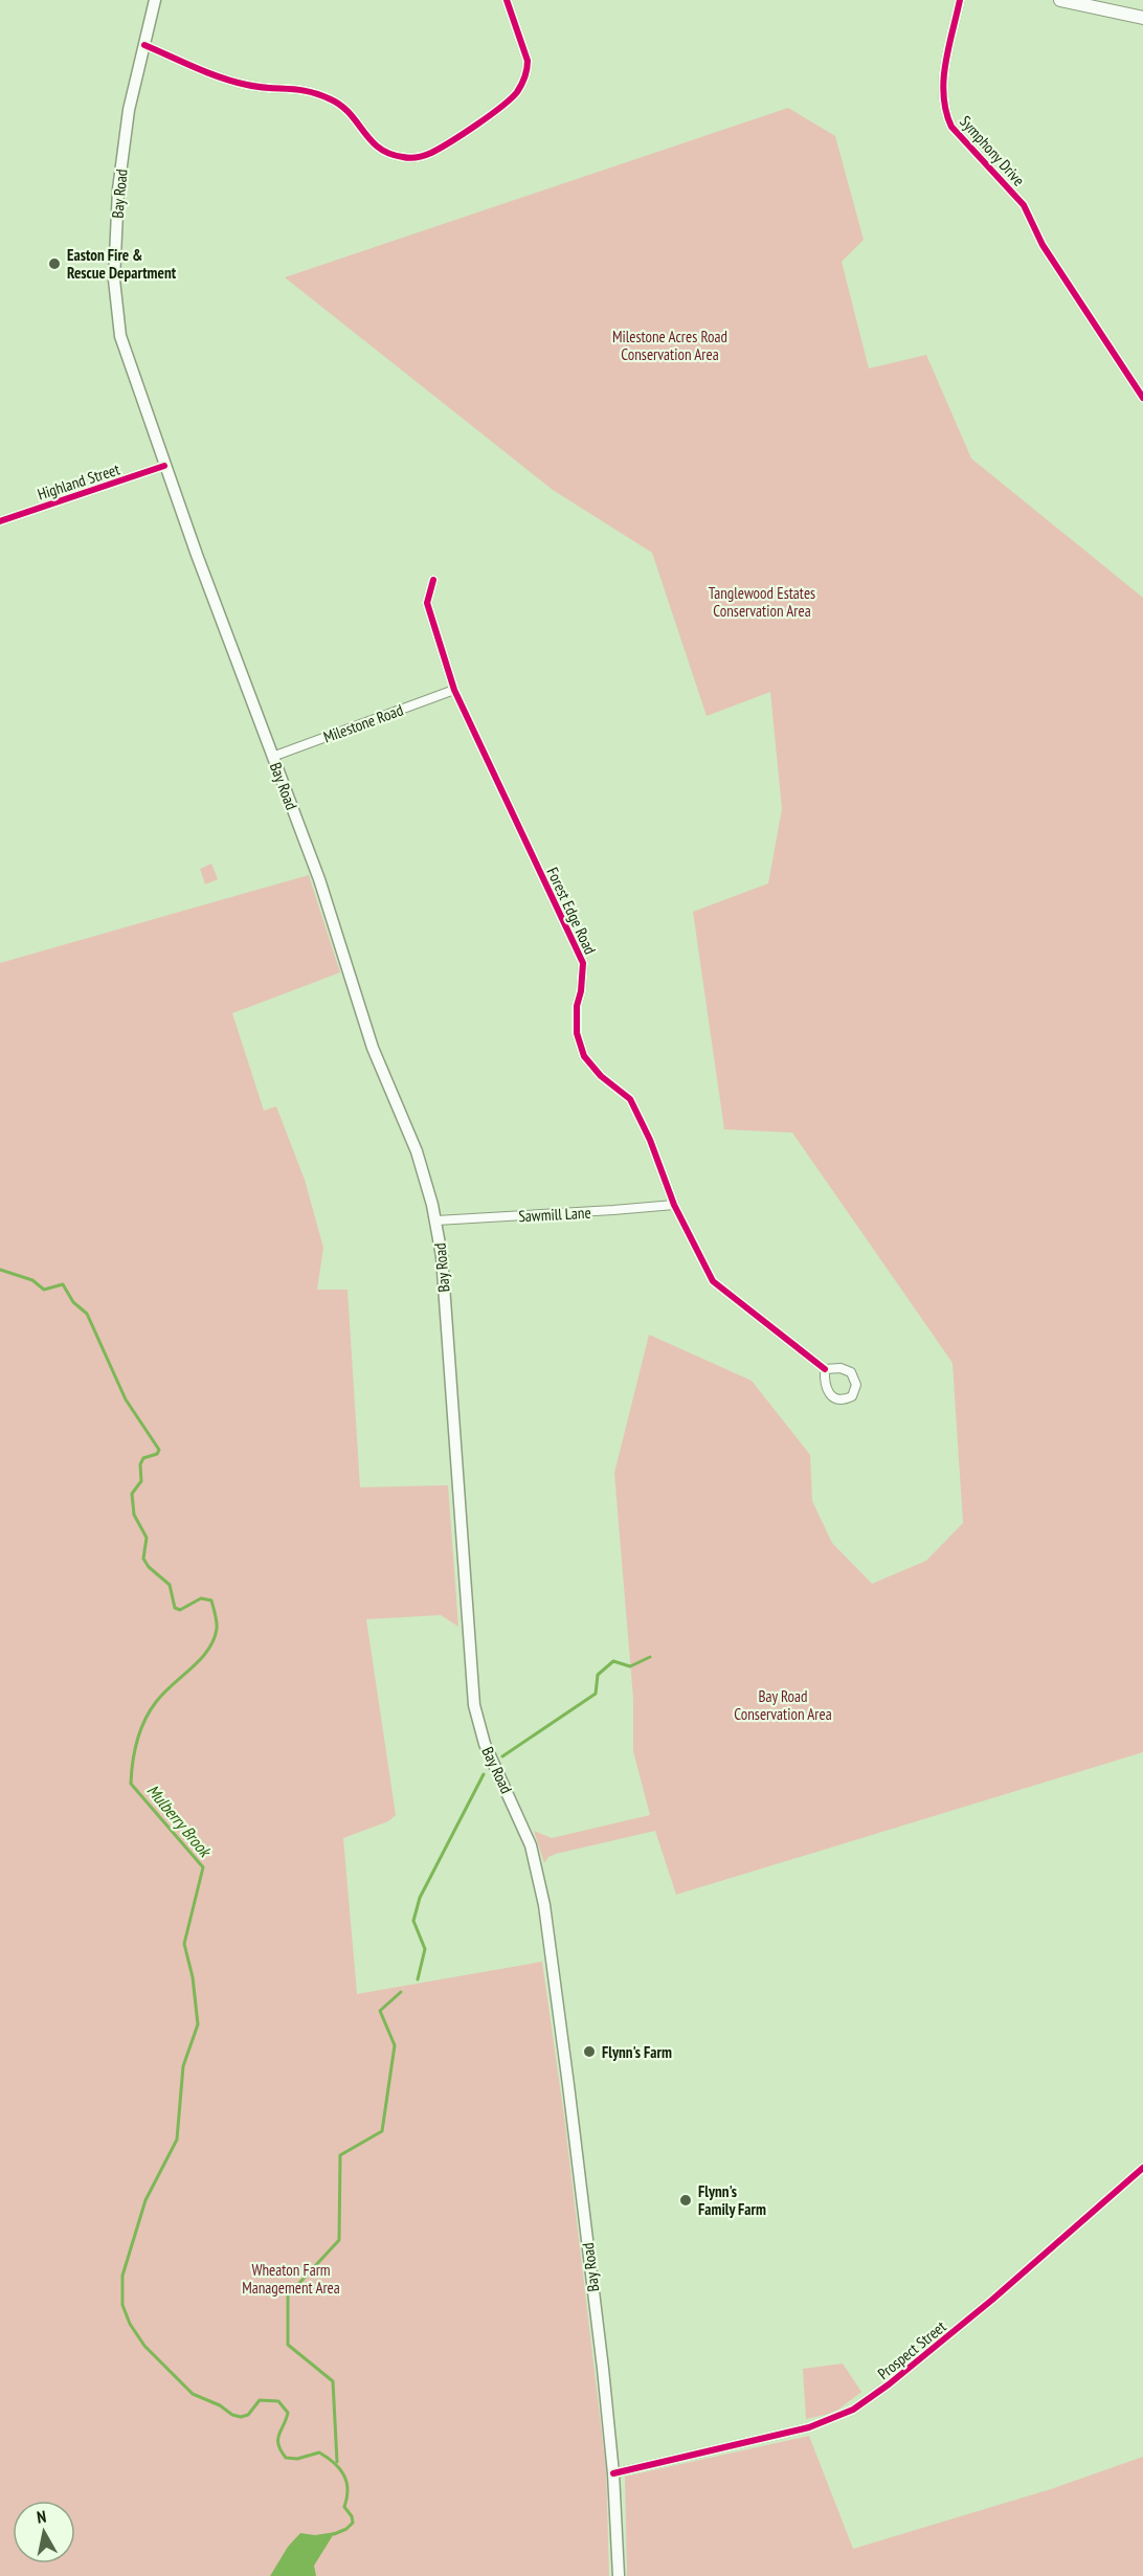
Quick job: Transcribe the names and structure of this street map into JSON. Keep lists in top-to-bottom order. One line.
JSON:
{"streets":{"main road":["Bay Road"],"street":["Symphony Drive","Highland Street","Milestone Road","Forest Edge Road","Sawmill Lane","Prospect Street"]},"crossings":[["Bay Road","Highland Street"],["Bay Road","Milestone Road"],["Bay Road","Sawmill Lane"],["Bay Road","Prospect Street"],["Milestone Road","Forest Edge Road"],["Forest Edge Road","Sawmill Lane"]],"water":["Mulberry Brook"],"parks":["Milestone Acres Road Conservation Area","Tanglewood Estates Conservation Area","Bay Road Conservation Area","Wheaton Farm Management Area"],"places":["Easton Fire & Rescue Department","Flynn's Farm","Flynn's Family Farm"],"north":"top"}
